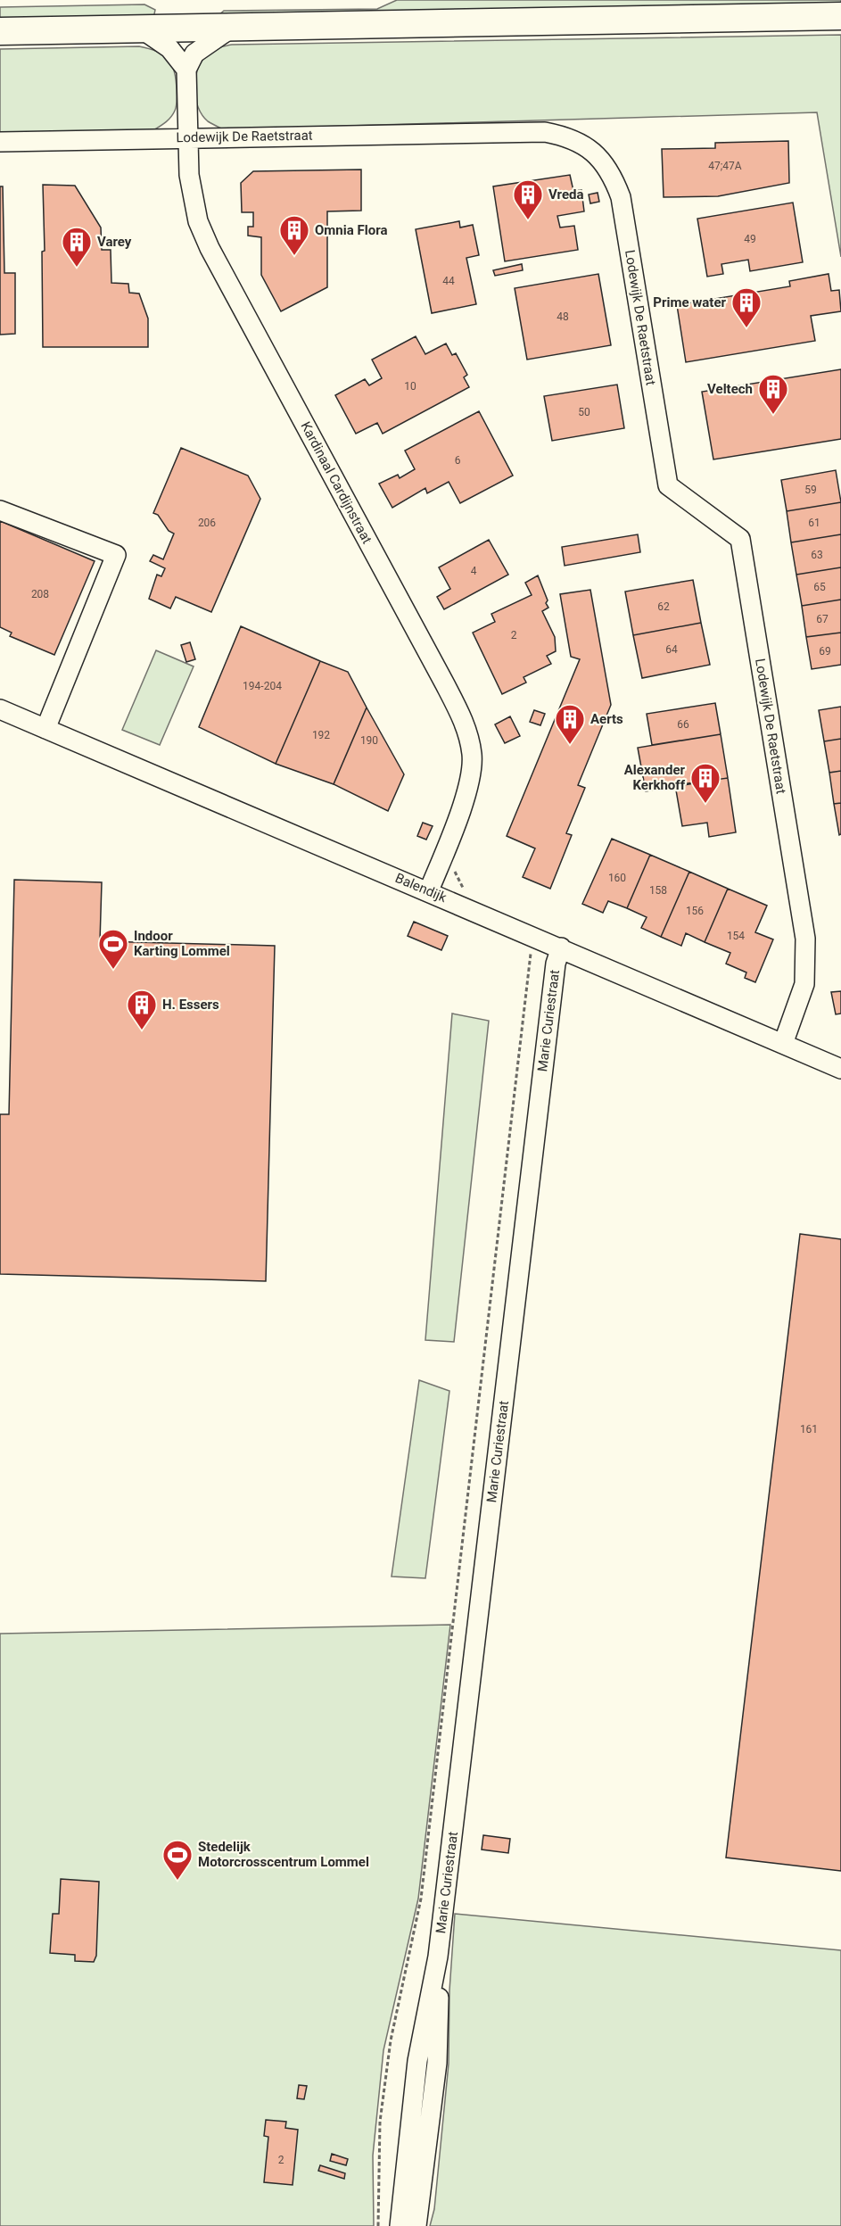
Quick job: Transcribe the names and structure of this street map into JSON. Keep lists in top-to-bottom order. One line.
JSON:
{"streets":{"street":["Lodewijk De Raetstraat","Kardinaal Cardijnstraat","Balendijk","Marie Curiestraat"]},"crossings":[["Lodewijk De Raetstraat","Kardinaal Cardijnstraat"],["Lodewijk De Raetstraat","Balendijk"],["Kardinaal Cardijnstraat","Balendijk"],["Balendijk","Marie Curiestraat"]],"places":{"building":["Vreda","Omnia Flora","Varey","Prime water","Veltech","Aerts","Alexander Kerkhoff","H. Essers"],"sports":["Indoor Karting Lommel","Stedelijk Motorcrosscentrum Lommel"]},"house_numbers":["47;47A","49","44","48","10","50","6","59","206","61","63","4","65","208","62","67","2","64","69","194-204","66","192","190","160","158","156","154","161","2"]}
